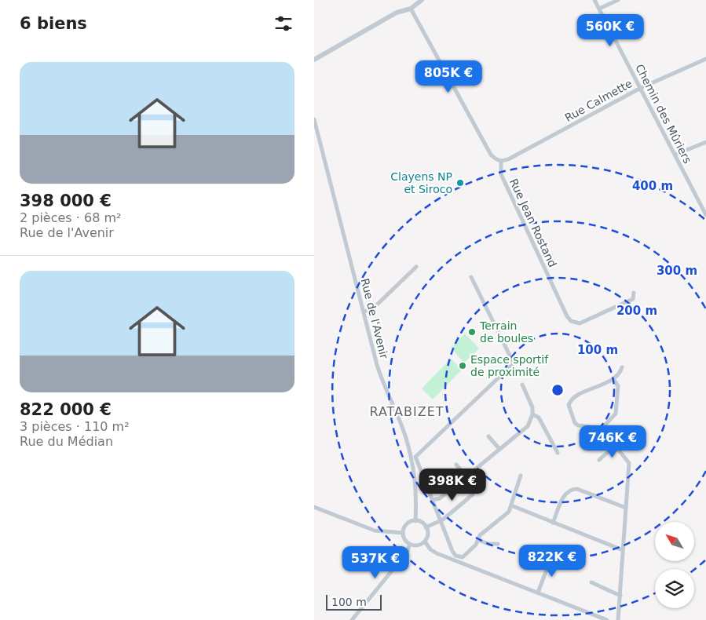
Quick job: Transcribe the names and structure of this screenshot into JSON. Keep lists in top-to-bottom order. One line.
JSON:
{"streets":{"street":["Rue Calmette","Chemin des Mûriers","Rue Jean Rostand","Rue de l'Avenir"]},"crossings":[["Rue Calmette","Chemin des Mûriers"],["Rue Calmette","Rue Jean Rostand"]],"districts":["RATABIZET"],"places":["Clayens NP et Siroco","Terrain de boules","Espace sportif de proximité"],"scale_bar":"100 m","north":"top left","page":{"heading":"6 biens","price":["560K €","805K €","746K €","398K €","822K €","537K €"],"list":[{"name":"398 000 €","note":"2 pièces · 68 m² · Rue de l'Avenir"},{"name":"822 000 €","note":"3 pièces · 110 m² · Rue du Médian"}],"scale":"100 m"},"rings":["400 m","300 m","200 m","100 m"]}
